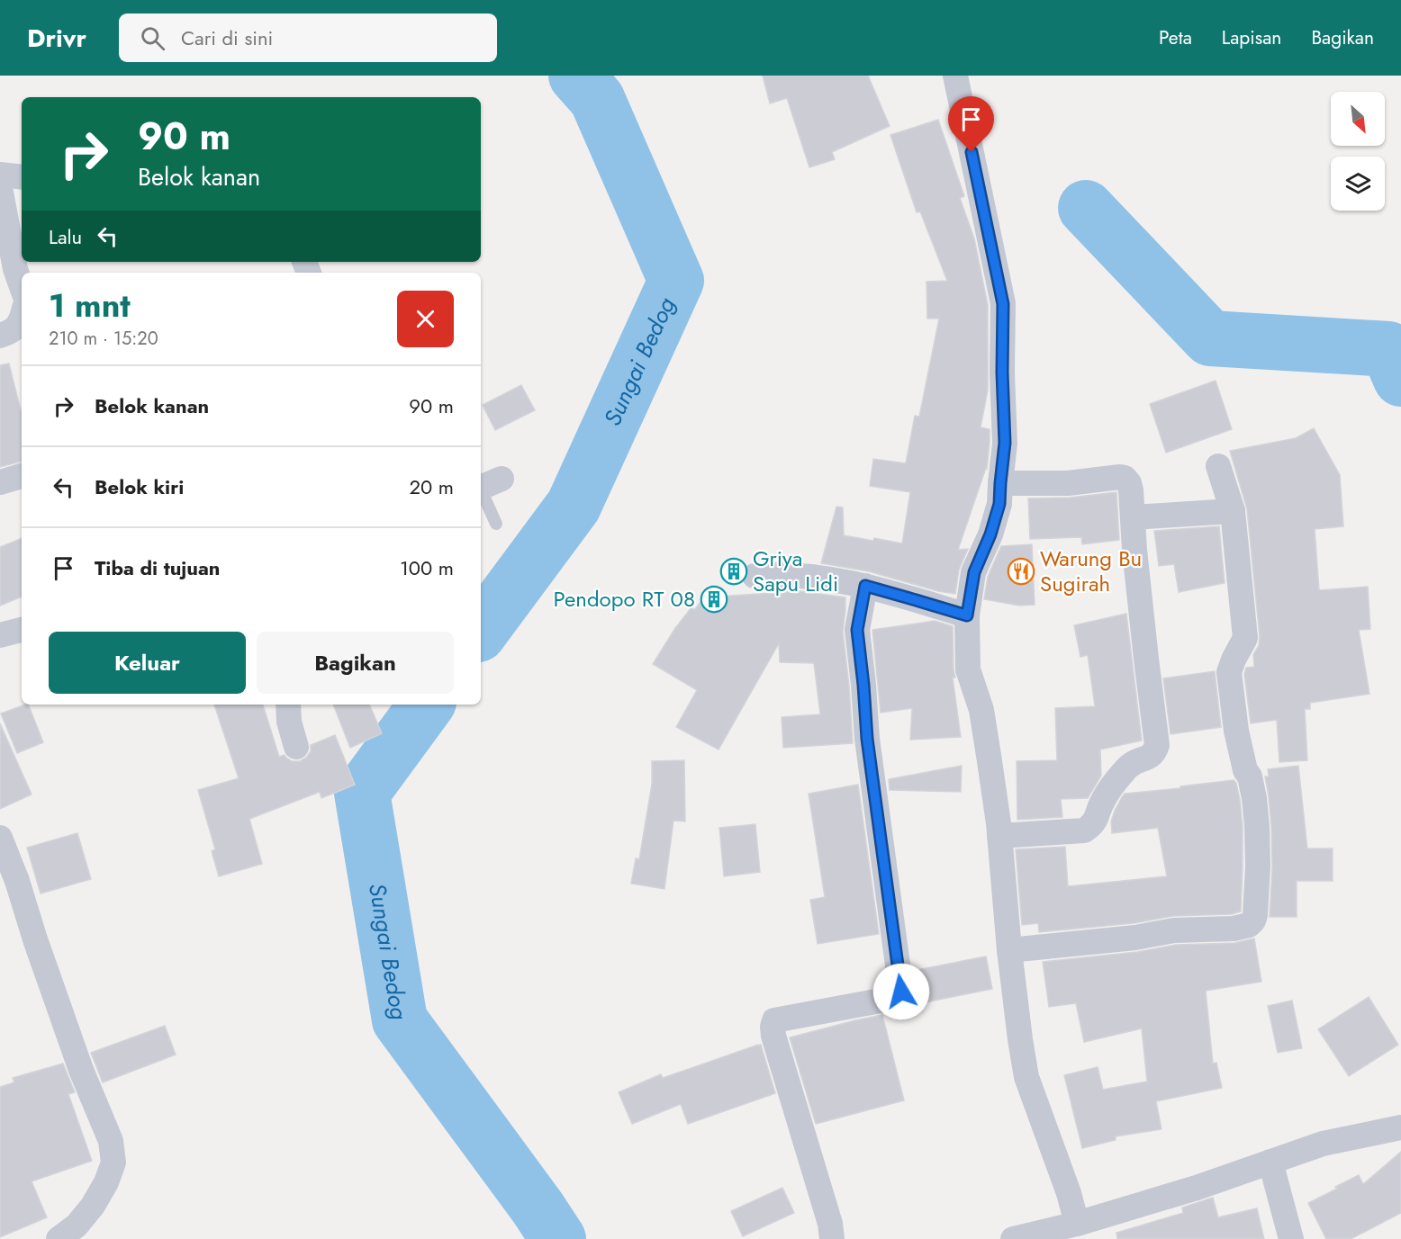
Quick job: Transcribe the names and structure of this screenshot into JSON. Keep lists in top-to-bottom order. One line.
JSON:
{"water":["Sungai Bedog"],"places":{"building":["Griya Sapu Lidi","Pendopo RT 08"],"restaurant":["Warung Bu Sugirah"]},"north":"bottom right","page":{"header":"Drivr","search":"Cari di sini","nav":["Peta","Lapisan","Bagikan"],"turn":["90 m","Belok kanan"],"then":"Lalu","heading":["1 mnt","210 m · 15:20"],"list":[{"name":"Belok kanan","value":"90 m"},{"name":"Belok kiri","value":"20 m"},{"name":"Tiba di tujuan","value":"100 m"}],"buttons":["Keluar","Bagikan"]}}
